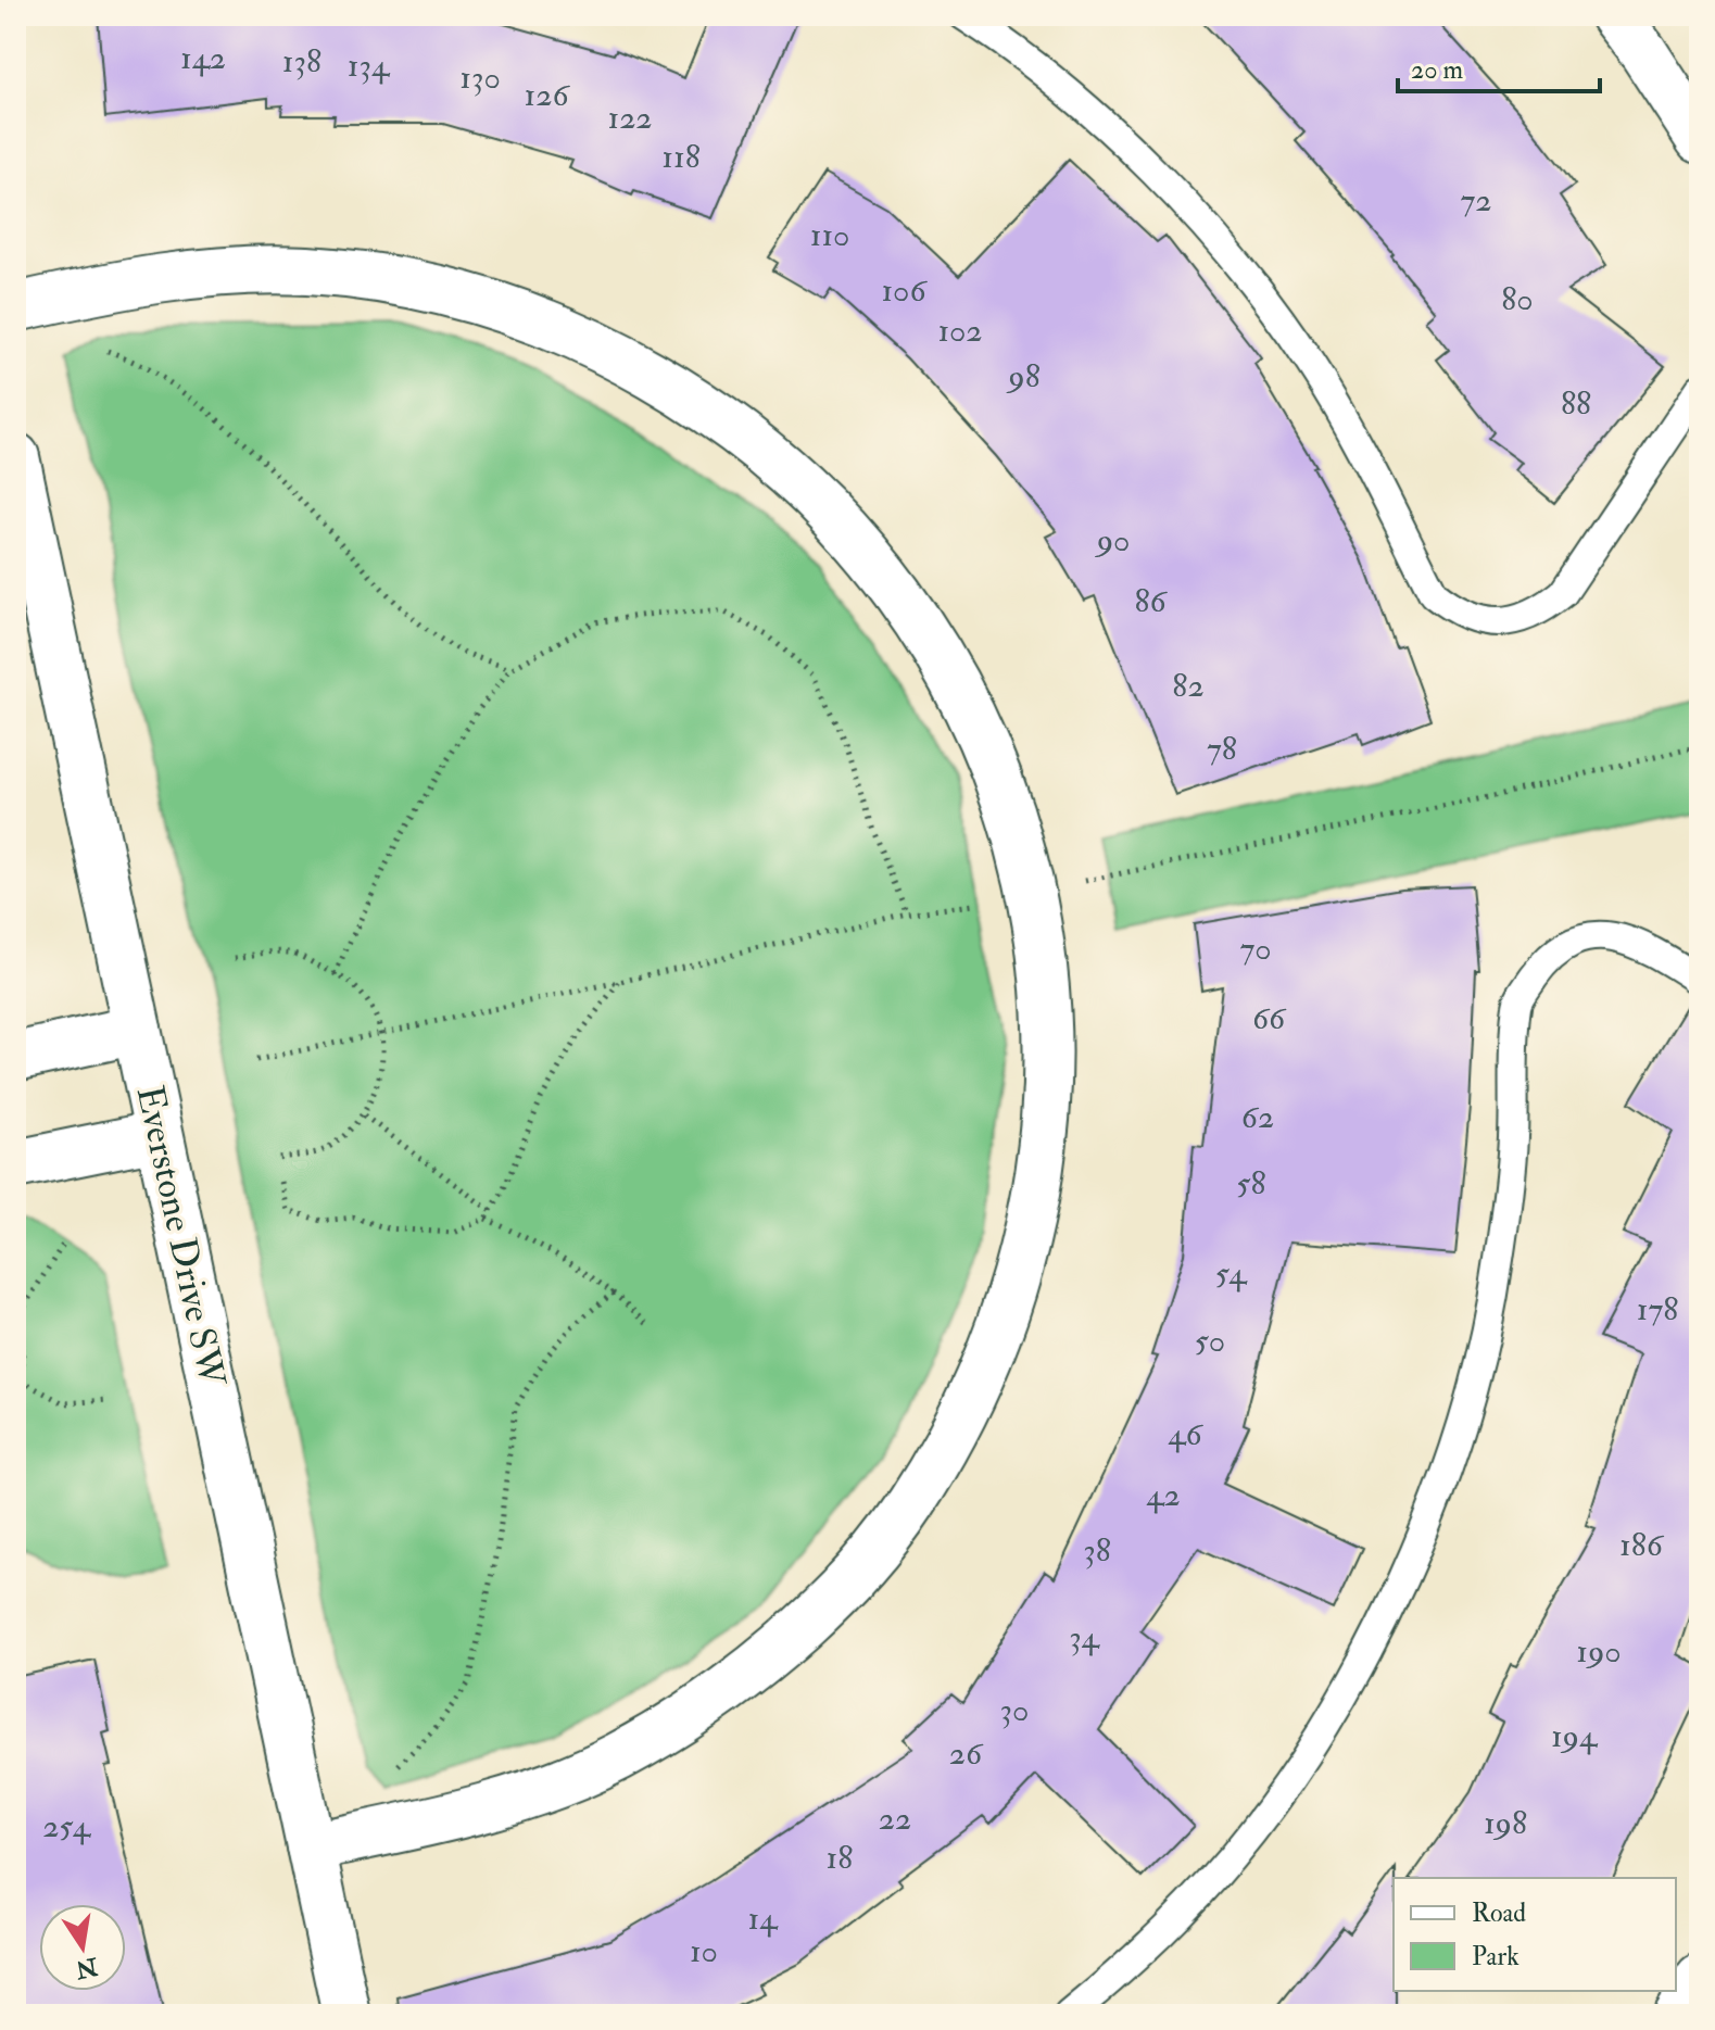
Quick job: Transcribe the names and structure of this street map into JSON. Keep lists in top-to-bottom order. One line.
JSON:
{"streets":{"street":["Everstone Drive SW"]},"house_numbers":["142","138","134","130","126","122","118","72","110","106","80","102","98","88","90","86","82","78","70","66","62","58","54","178","50","46","42","186","38","34","190","30","194","26","22","198","254","18","14","10"],"legend":["Road","Park"],"scale_bar":"20 m","north":"bottom"}
